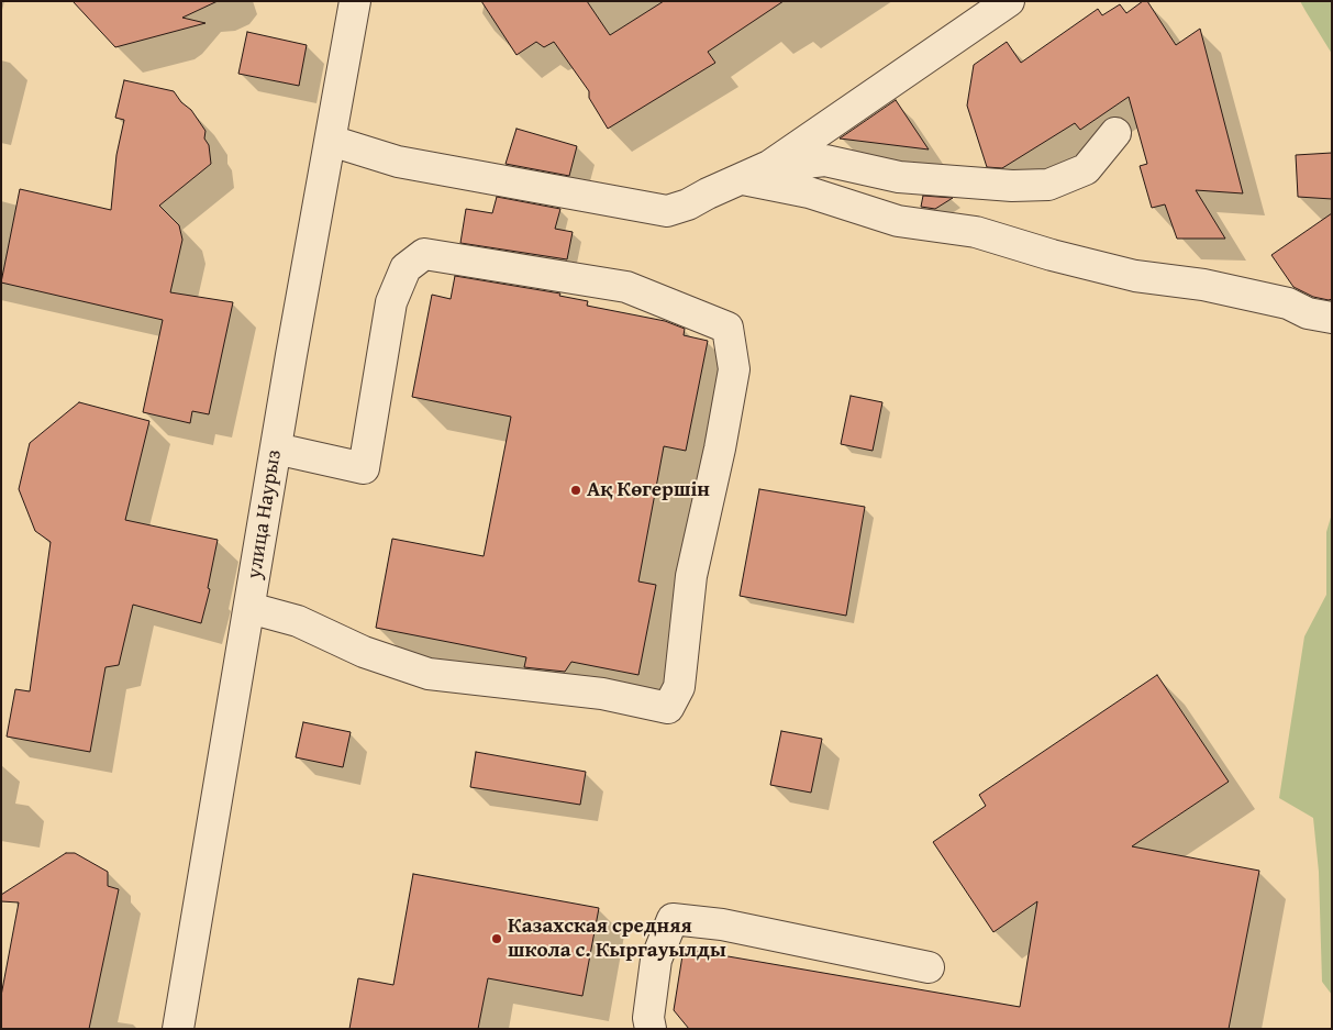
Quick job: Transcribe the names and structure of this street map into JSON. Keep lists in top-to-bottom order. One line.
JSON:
{"streets":{"street":["улица Наурыз"]},"places":["Ақ Көгершін","Казахская средняя школа с. Кыргауылды"]}
